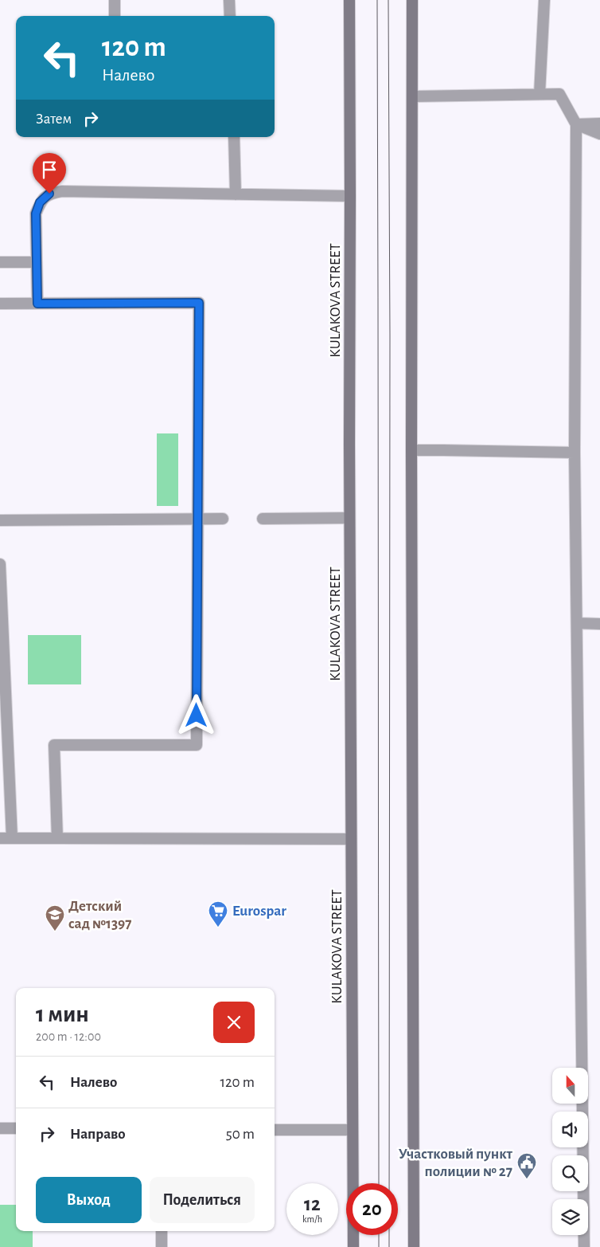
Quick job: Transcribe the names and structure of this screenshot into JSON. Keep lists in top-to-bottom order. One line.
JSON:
{"streets":{"main road":["KULAKOVA STREET"]},"places":{"supermarket":["Eurospar"],"school or university":["Детский сад №1397"],"public building":["Участковый пункт полиции № 27"]},"north":"top","page":{"turn":["120 m","Налево"],"then":"Затем","heading":["1 мин","200 m · 12:00"],"list":[{"name":"Налево","value":"120 m"},{"name":"Направо","value":"50 m"}],"buttons":["Выход","Поделиться"],"speed":"12 km/h","limit":"20"}}
